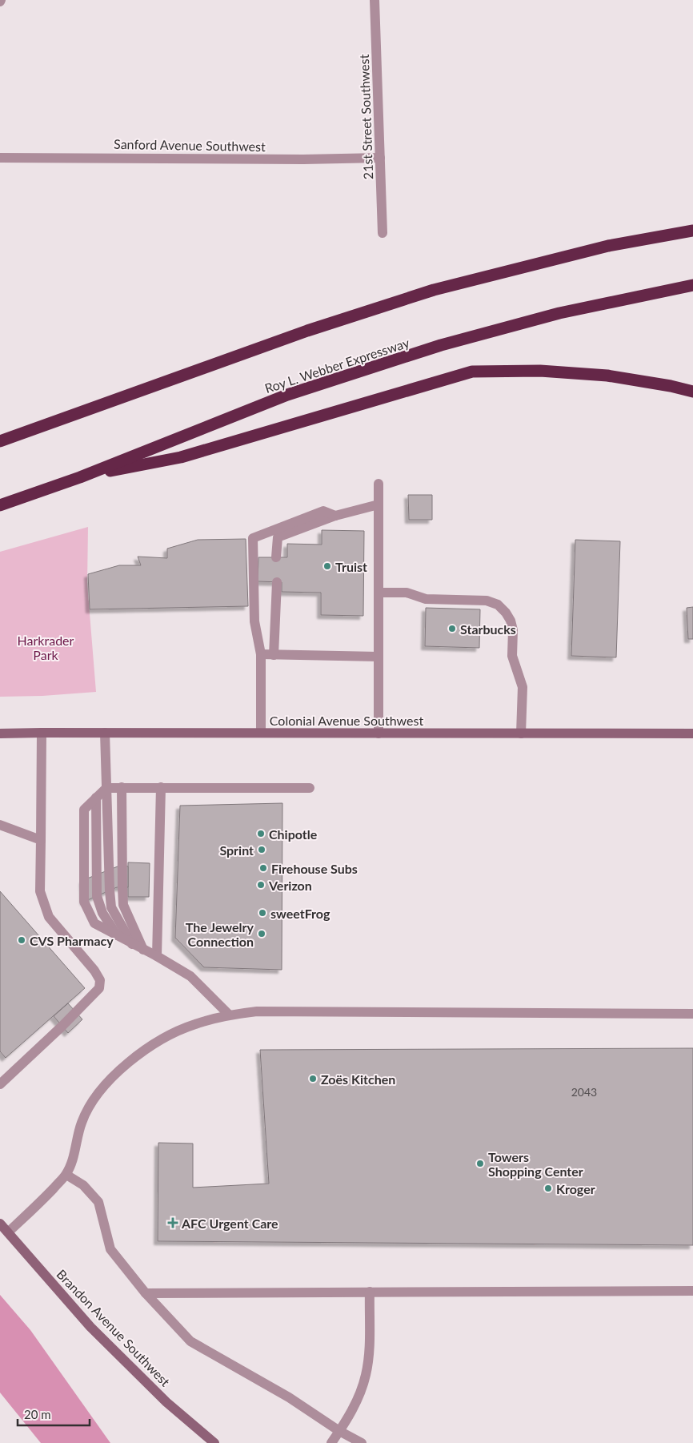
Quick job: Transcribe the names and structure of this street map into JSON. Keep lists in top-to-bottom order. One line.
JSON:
{"streets":{"highway":["Roy L. Webber Expressway"],"main road":["Colonial Avenue Southwest","Brandon Avenue Southwest"],"street":["21st Street Southwest","Sanford Avenue Southwest"]},"crossings":[["21st Street Southwest","Sanford Avenue Southwest"]],"parks":["Harkrader Park"],"places":{"other":["Truist","Starbucks","Chipotle","Sprint","Firehouse Subs","Verizon","sweetFrog","The Jewelry Connection","CVS Pharmacy","Zoës Kitchen","Towers Shopping Center","Kroger"],"health":["AFC Urgent Care"]},"house_numbers":["2043"],"scale_bar":"20 m"}
